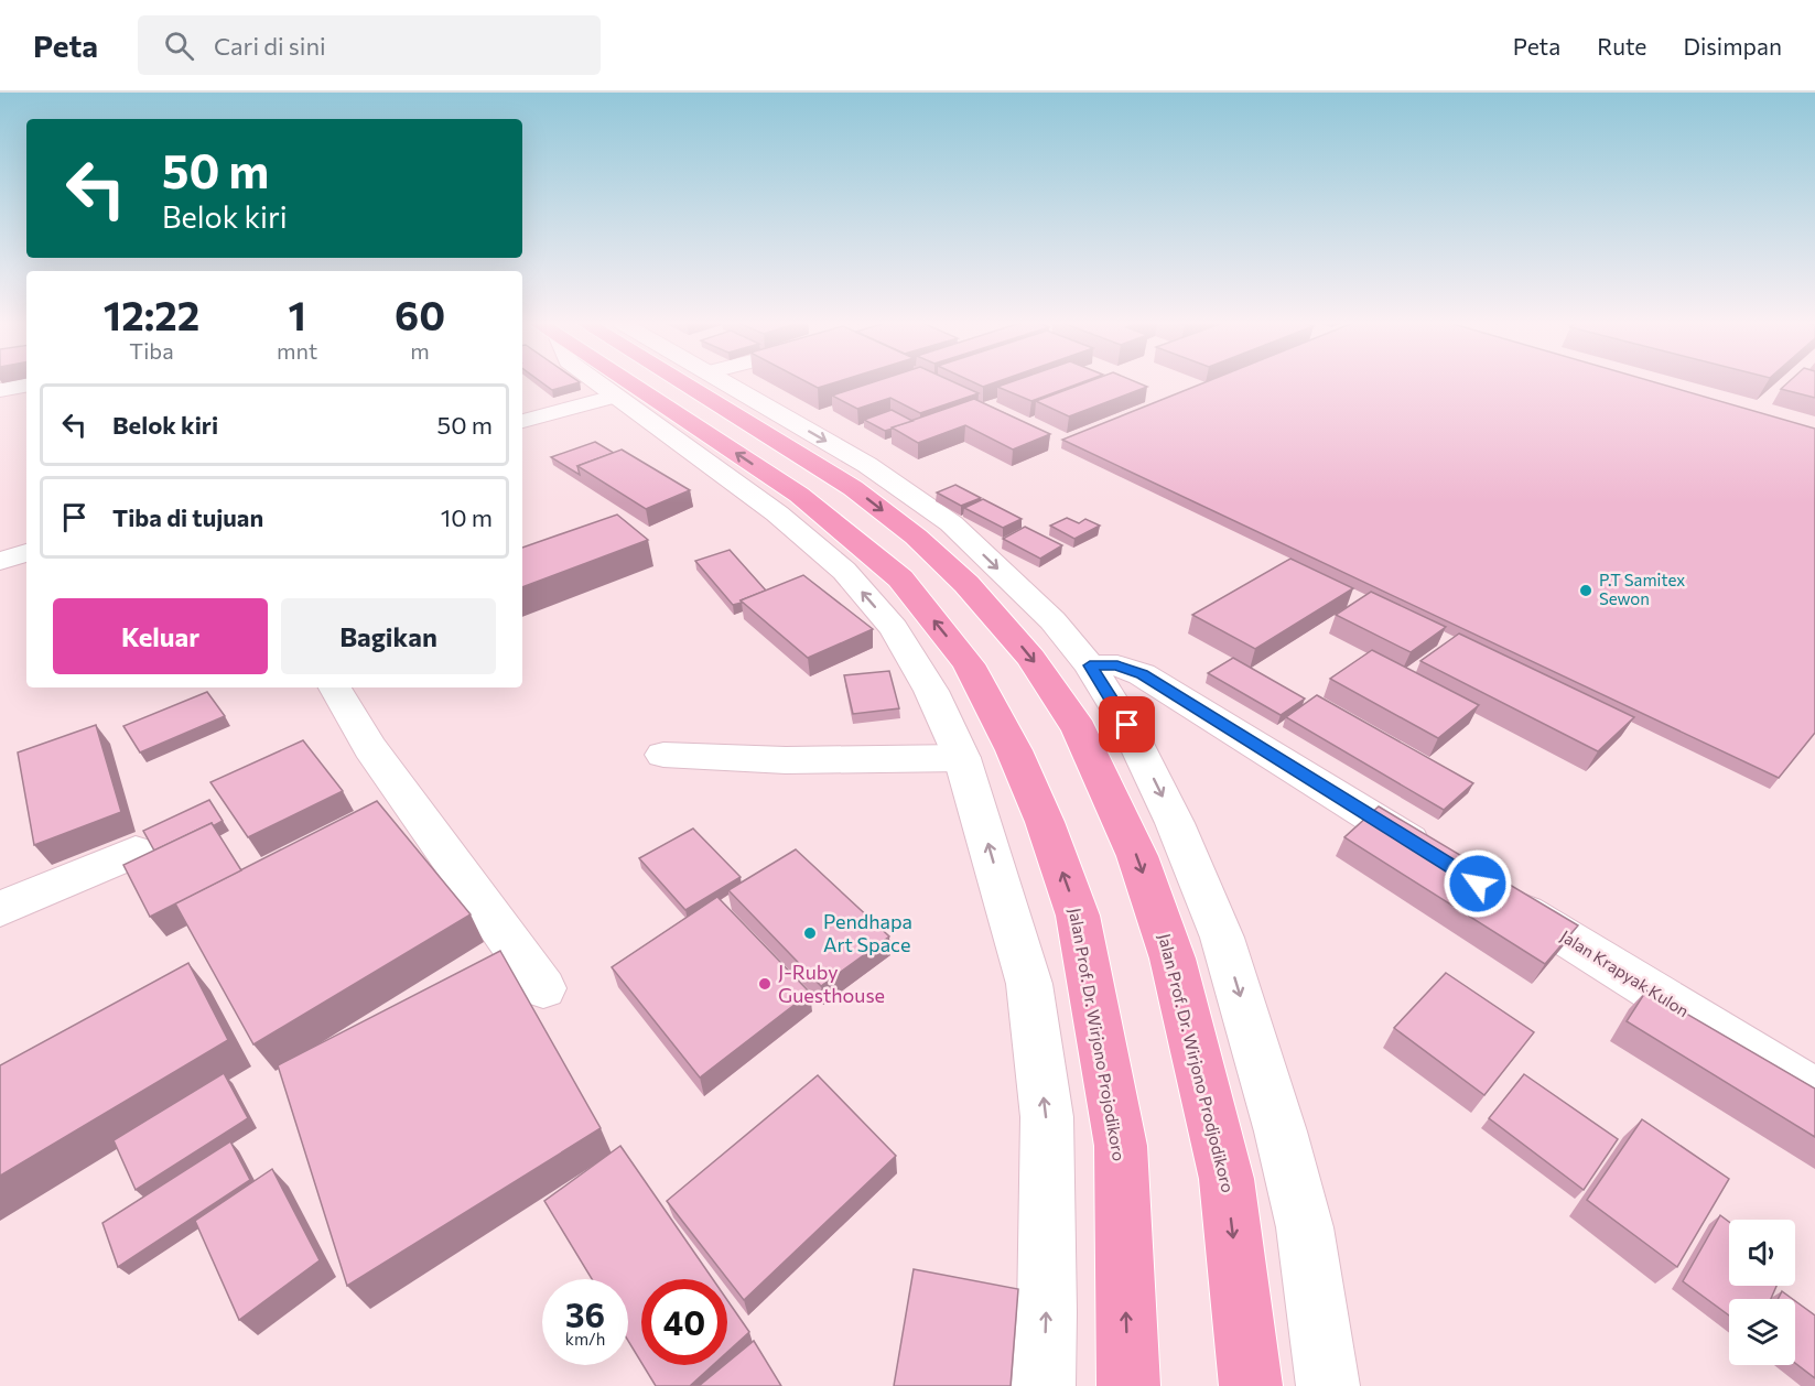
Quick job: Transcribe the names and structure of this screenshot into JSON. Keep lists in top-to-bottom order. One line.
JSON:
{"streets":{"highway":["Jalan Prof. Dr. Wirjono Projodikoro","Jalan Prof. Dr. Wirjono Prodjodikoro"],"street":["Jalan Krapyak Kulon"]},"one_way":["Jalan Prof. Dr. Wirjono Projodikoro","Jalan Prof. Dr. Wirjono Prodjodikoro"],"places":["P.T Samitex Sewon","Pendhapa Art Space","J-Ruby Guesthouse"],"page":{"header":"Peta","search":"Cari di sini","nav":["Peta","Rute","Disimpan"],"turn":["50 m","Belok kiri"],"eta":["12:22","Tiba","1","mnt","60","m"],"list":[{"name":"Belok kiri","value":"50 m"},{"name":"Tiba di tujuan","value":"10 m"}],"buttons":["Keluar","Bagikan"],"speed":"36 km/h","limit":"40"}}
